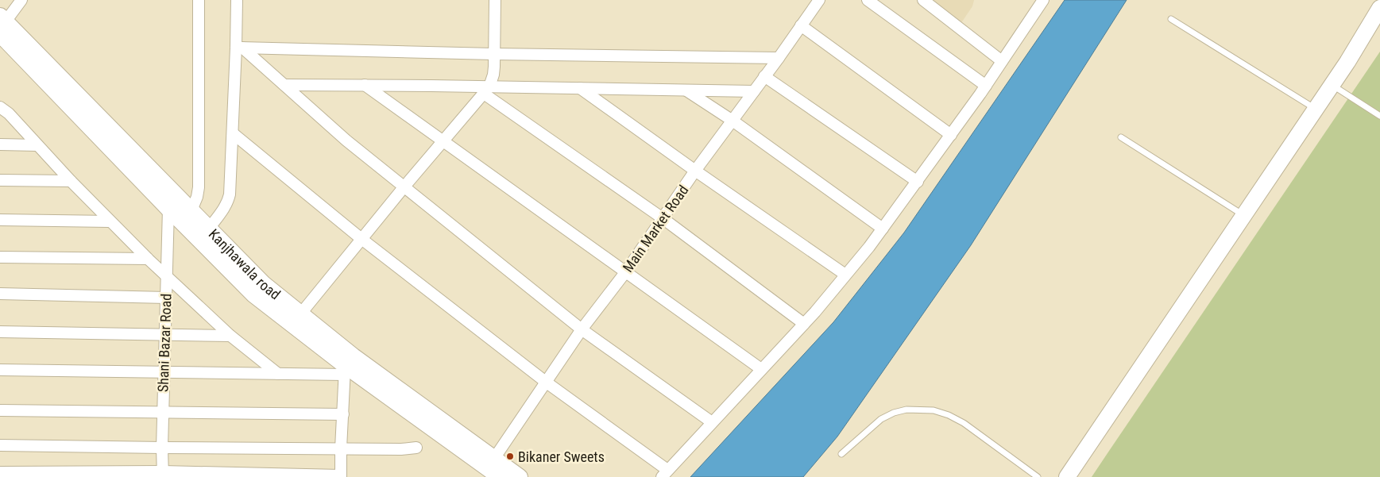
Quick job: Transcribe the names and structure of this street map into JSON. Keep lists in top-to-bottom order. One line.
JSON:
{"streets":{"main road":["Kanjhawala road"],"street":["Main Market Road","Shani Bazar Road"]},"crossings":[["Main Market Road","Kanjhawala road"],["Kanjhawala road","Shani Bazar Road"]],"places":["Bikaner Sweets"]}
